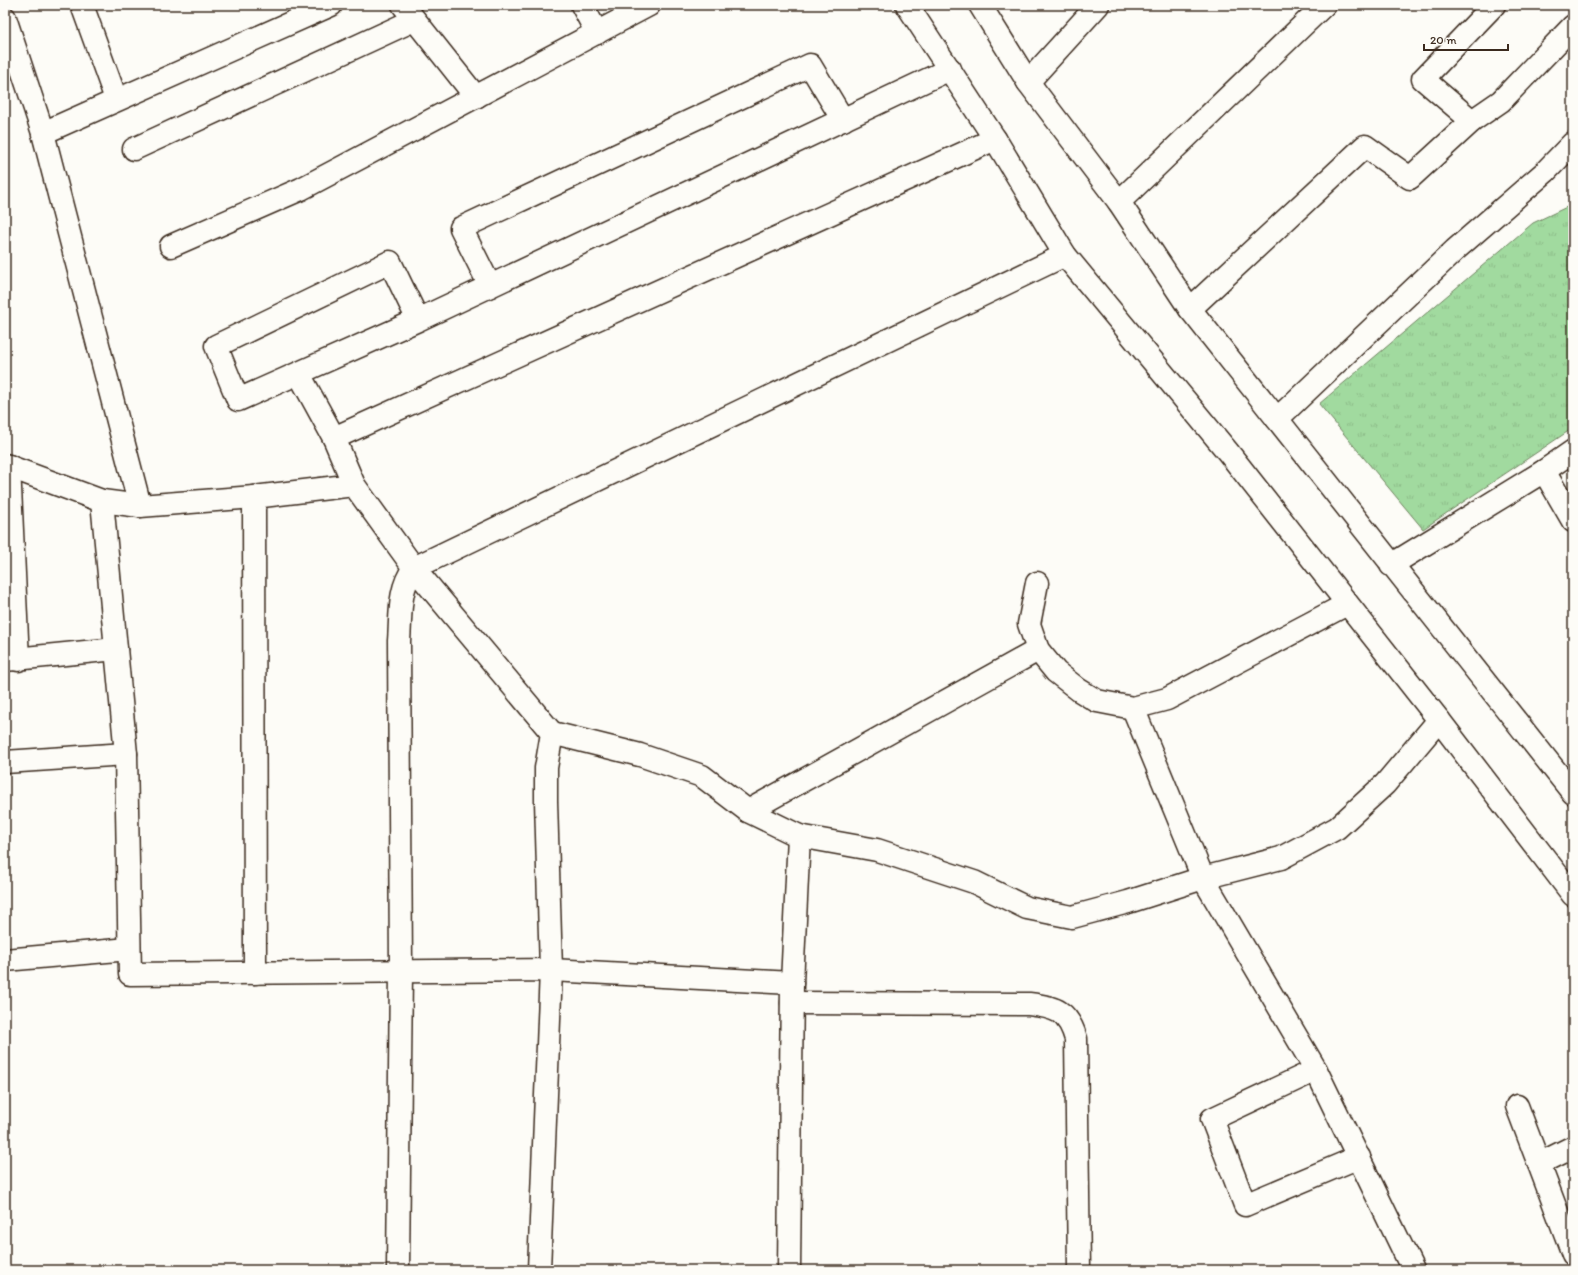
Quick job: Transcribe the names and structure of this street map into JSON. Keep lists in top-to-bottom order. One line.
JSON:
{"scale_bar":"20 m"}
